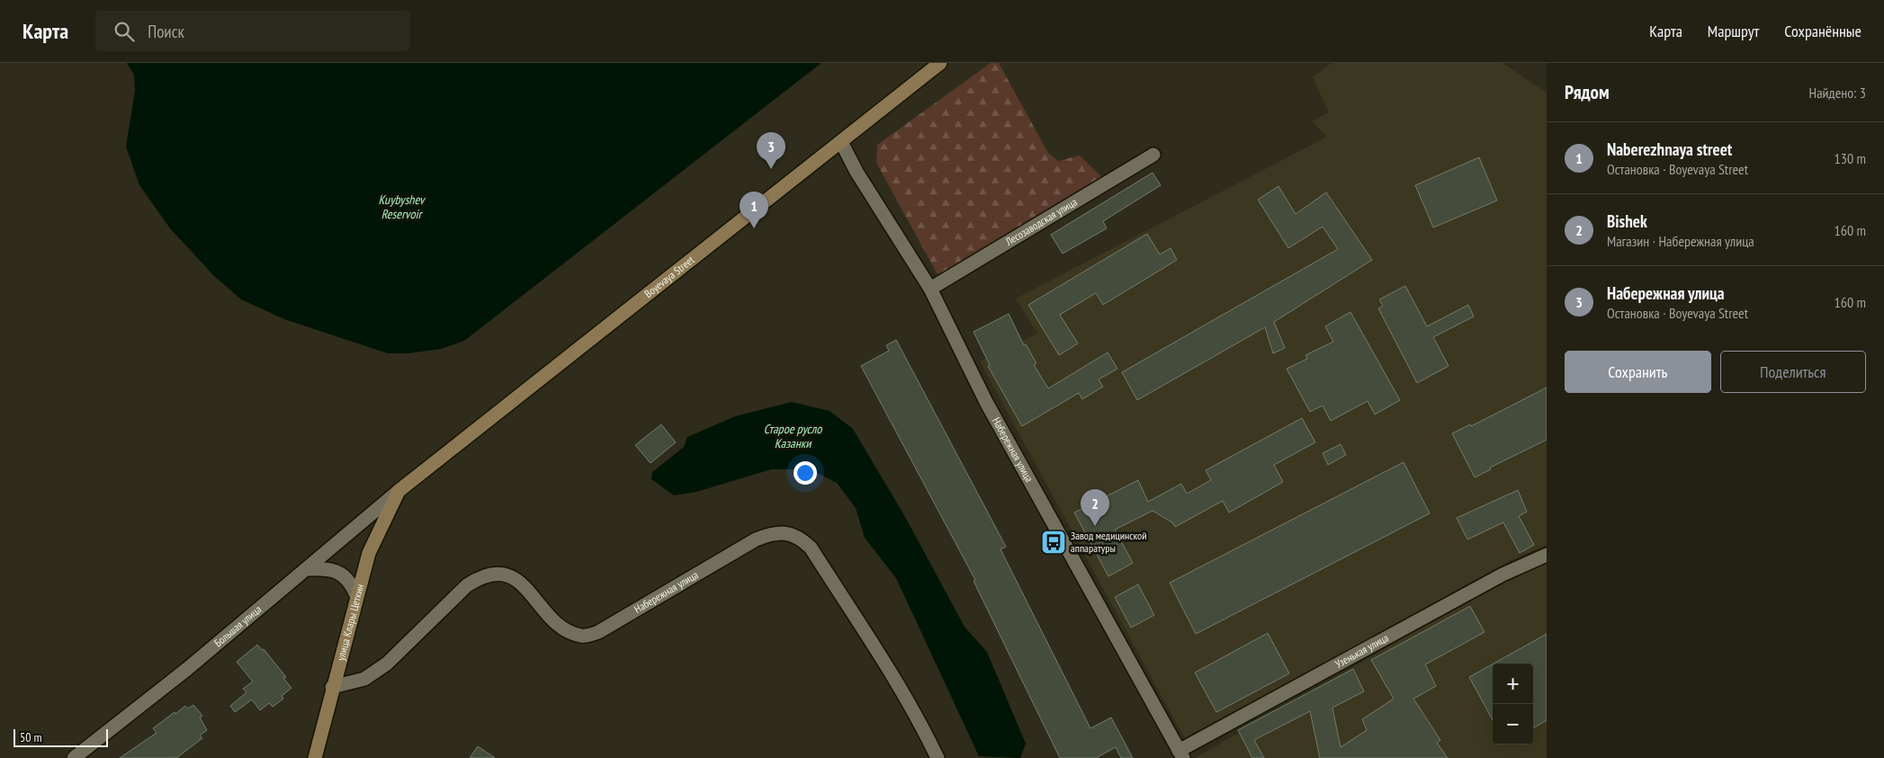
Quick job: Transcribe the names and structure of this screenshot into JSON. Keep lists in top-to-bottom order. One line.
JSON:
{"streets":{"main road":["Boyevaya Street","улица Клары Цеткин"],"street":["Лесозаводская улица","Набережная улица","Большая улица","Узенькая улица"]},"crossings":[["Лесозаводская улица","Набережная улица"],["Boyevaya Street","Набережная улица"],["Boyevaya Street","улица Клары Цеткин"],["Boyevaya Street","Большая улица"],["Набережная улица","улица Клары Цеткин"],["Набережная улица","Узенькая улица"],["улица Клары Цеткин","Большая улица"]],"water":["Kuybyshev Reservoir","Старое русло Казанки"],"places":{"bus stop":["Завод медицинской аппаратуры"]},"scale_bar":"50 m","page":{"header":"Карта","search":"Поиск","nav":["Карта","Маршрут","Сохранённые"],"heading":["Рядом","Найдено: 3"],"list":[{"mark":"1","name":"Naberezhnaya street","note":"Остановка · Boyevaya Street","value":"130 m"},{"mark":"2","name":"Bishek","note":"Магазин · Набережная улица","value":"160 m"},{"mark":"3","name":"Набережная улица","note":"Остановка · Boyevaya Street","value":"160 m"}],"pins":["3","1","2"],"buttons":["Сохранить","Поделиться"],"map_buttons":["+","−"],"scale":"50 m"}}
